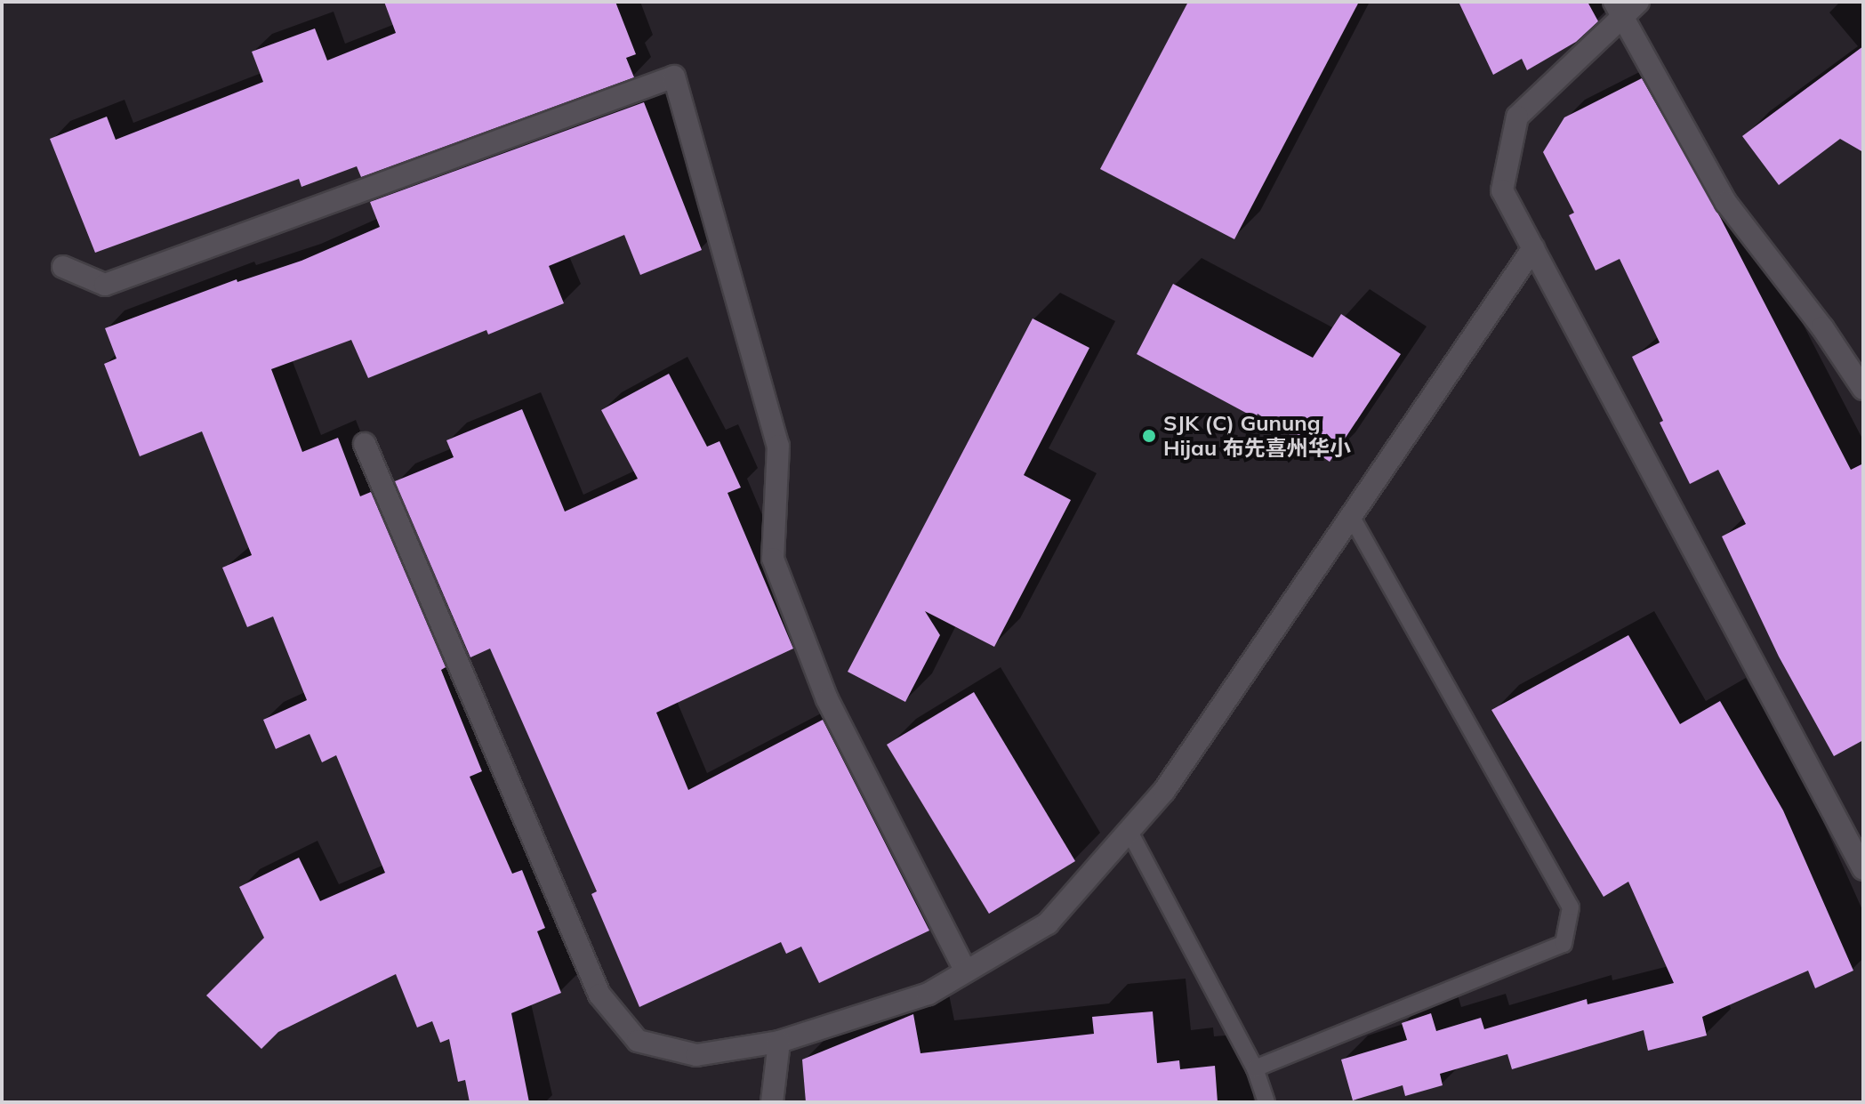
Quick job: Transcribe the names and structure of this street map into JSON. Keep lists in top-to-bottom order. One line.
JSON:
{"places":["SJK (C) Gunung Hijau 布先喜州华小"]}
